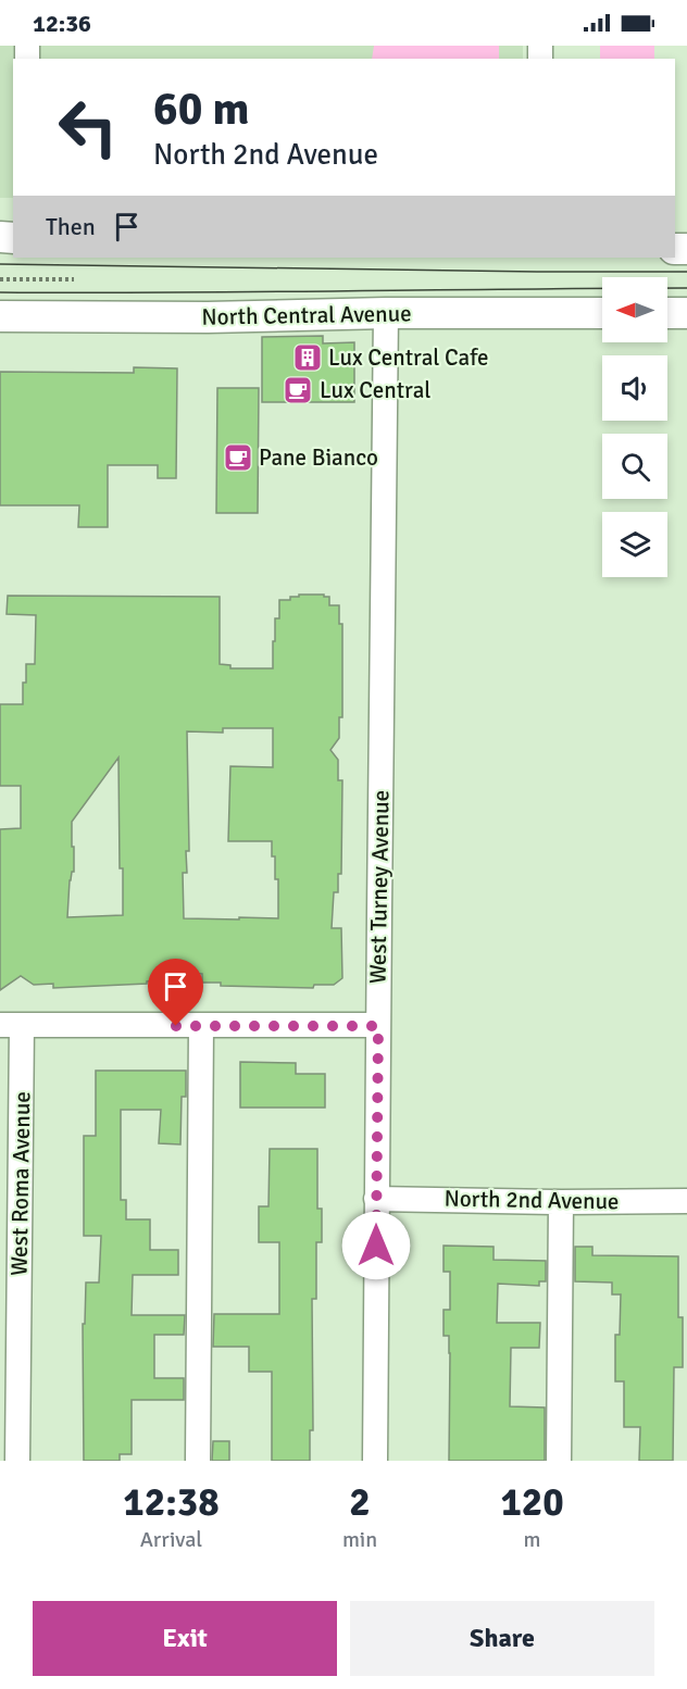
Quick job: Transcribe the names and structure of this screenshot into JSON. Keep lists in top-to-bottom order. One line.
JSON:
{"streets":{"main road":["North Central Avenue"],"street":["West Turney Avenue","West Roma Avenue","North 2nd Avenue"]},"crossings":[["North Central Avenue","West Turney Avenue"],["West Turney Avenue","North 2nd Avenue"]],"places":{"building":["Lux Central Cafe"],"cafe":["Lux Central","Pane Bianco"]},"north":"left","page":{"status":"12:36","turn":["60 m","North 2nd Avenue"],"then":"Then","eta":["12:38","Arrival","2","min","120","m"],"buttons":["Exit","Share"]}}
